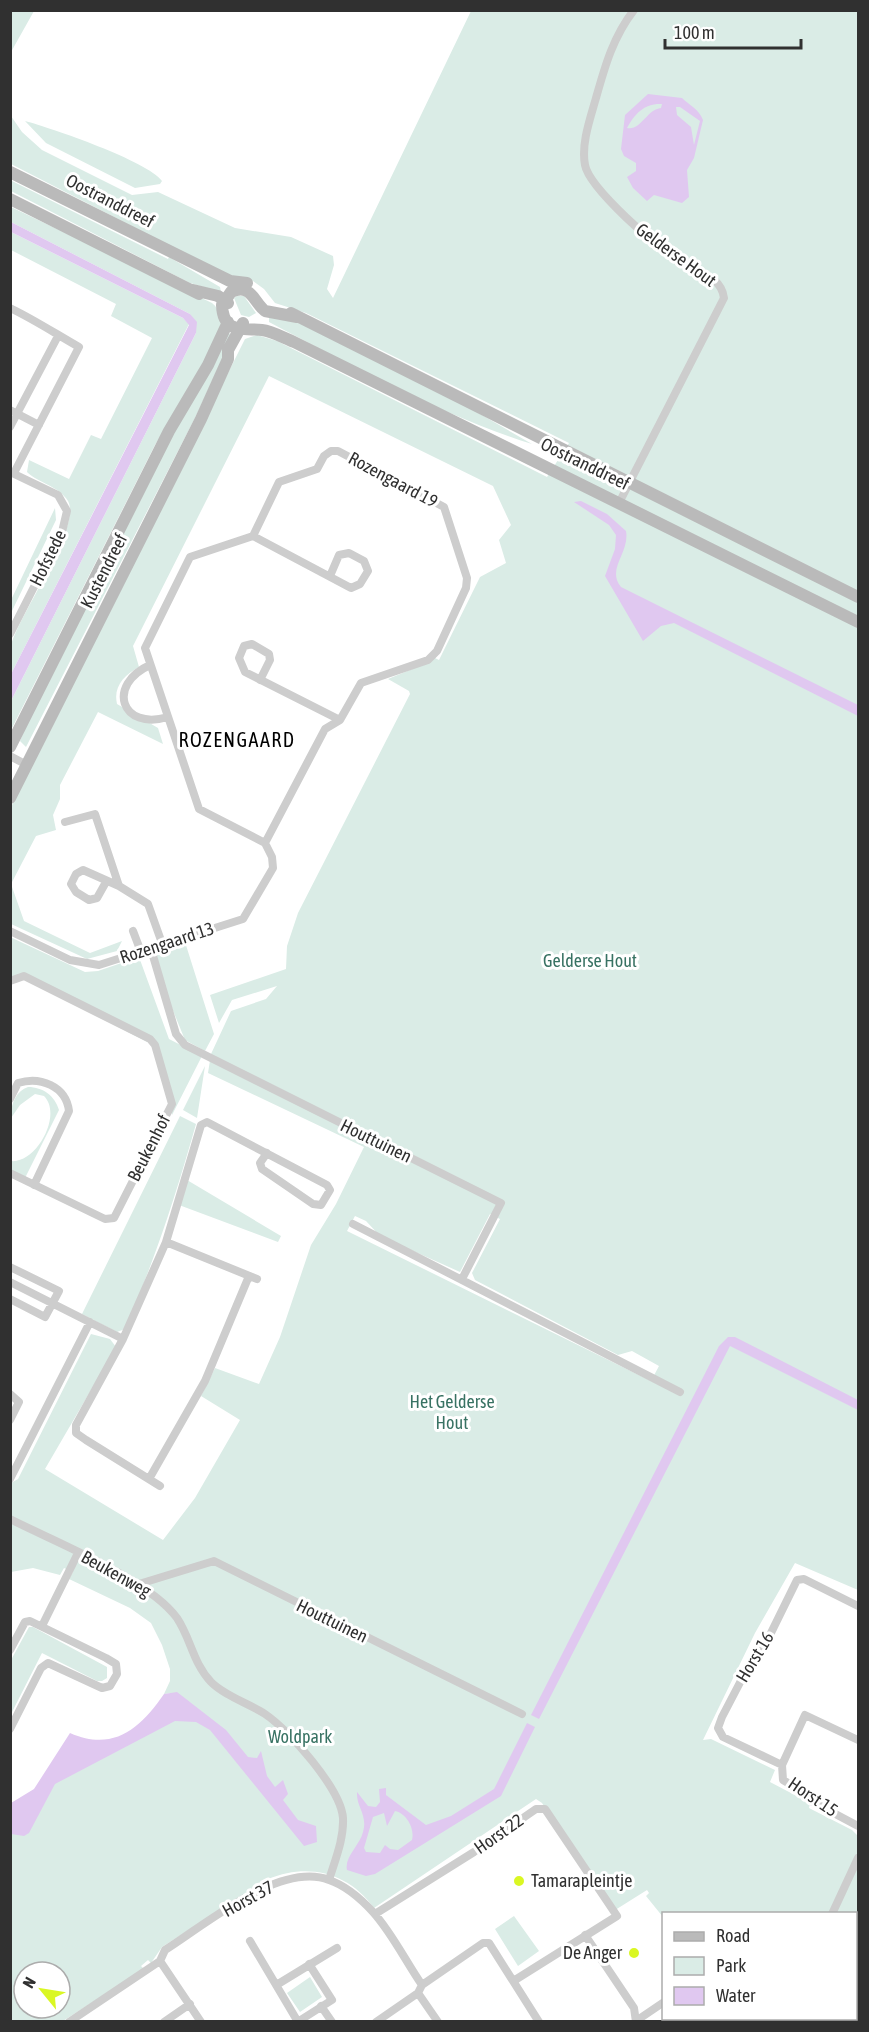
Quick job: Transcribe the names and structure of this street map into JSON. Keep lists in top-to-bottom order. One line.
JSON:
{"streets":{"main road":["Oostranddreef","Kustendreef"],"street":["Gelderse Hout","Rozengaard 19","Hofstede","Rozengaard 13","Houttuinen","Beukenhof","Beukenweg","Horst 16","Horst 15","Horst 22","Horst 37"]},"crossings":[["Oostranddreef","Gelderse Hout"],["Oostranddreef","Kustendreef"],["Rozengaard 13","Houttuinen"],["Houttuinen","Beukenweg"],["Beukenweg","Horst 37"],["Horst 16","Horst 15"],["Horst 22","Horst 37"]],"districts":["ROZENGAARD"],"parks":["Gelderse Hout","Het Gelderse Hout","Woldpark"],"places":["Tamarapleintje","De Anger"],"legend":["Road","Park","Water"],"scale_bar":"100 m","north":"top left"}
